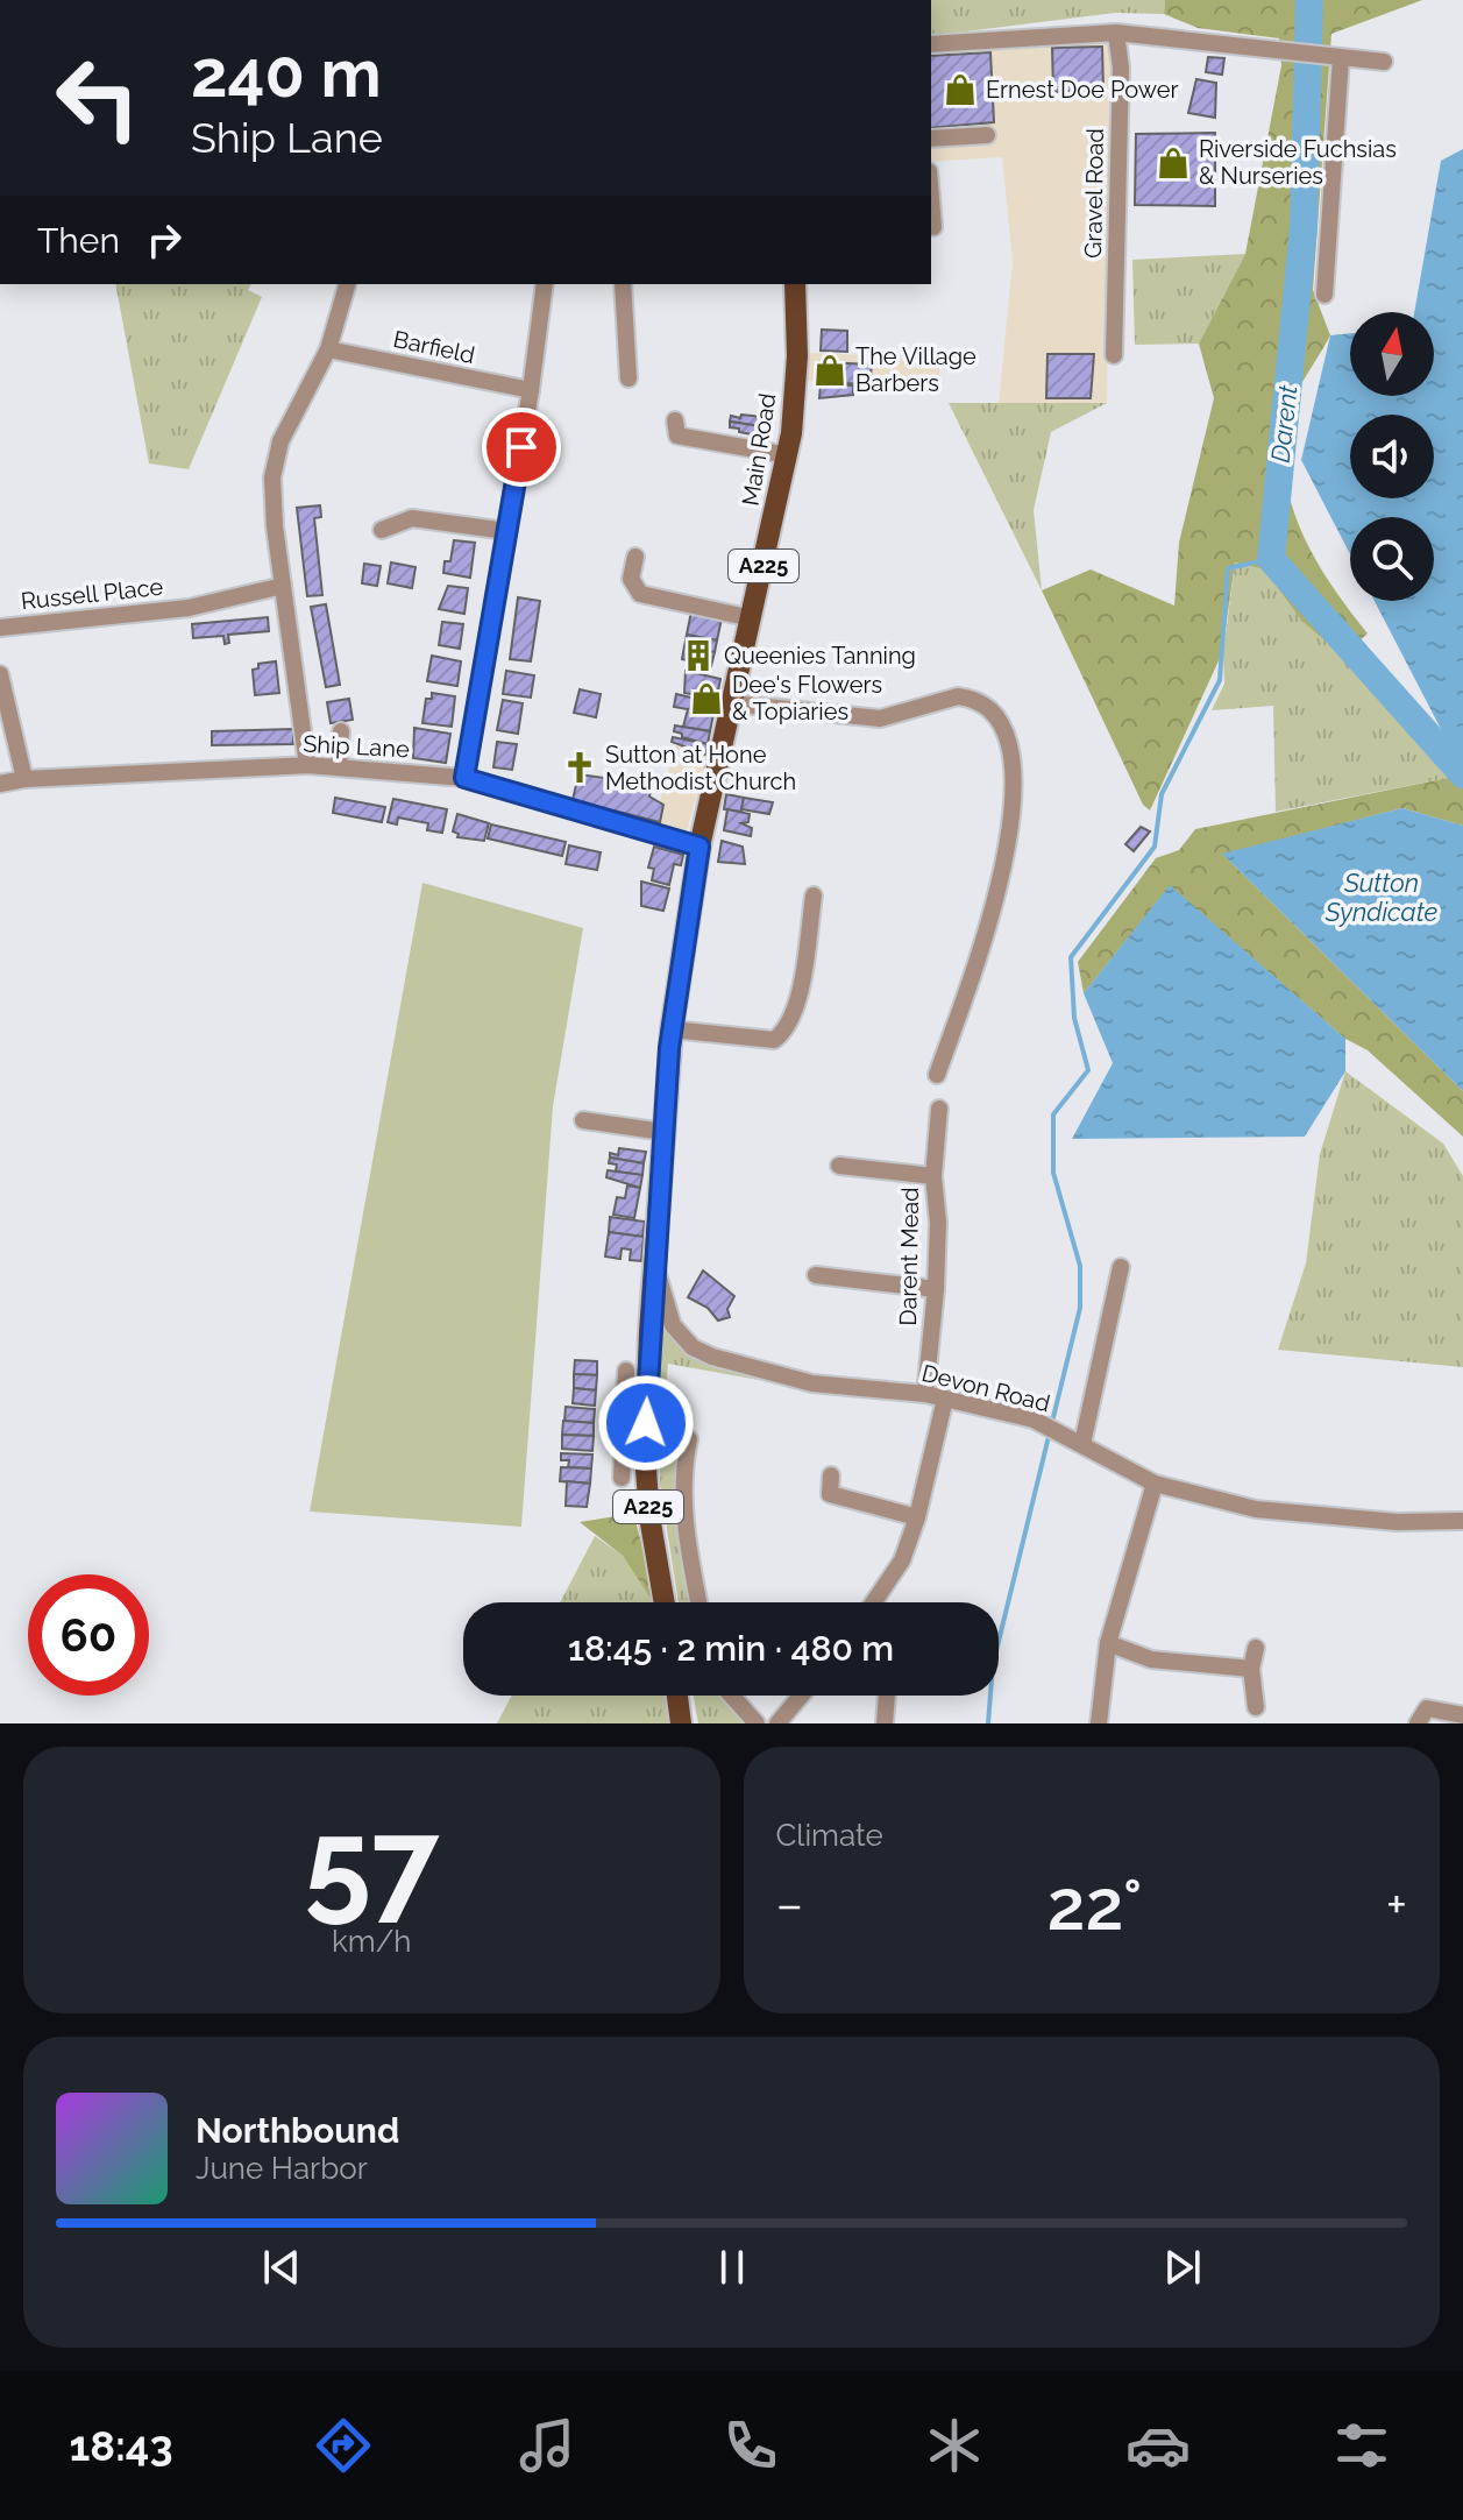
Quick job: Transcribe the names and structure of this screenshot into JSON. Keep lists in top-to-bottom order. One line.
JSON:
{"streets":{"main road":["Main Road","A225"],"street":["Gravel Road","Barfield","Russell Place","Ship Lane","Darent Mead","Devon Road"]},"crossings":[["Main Road","Ship Lane"],["Main Road","Devon Road"],["Darent Mead","Devon Road"]],"water":["Darent","Sutton Syndicate"],"places":{"shop":["Ernest Doe Power","Riverside Fuchsias & Nurseries","The Village Barbers","Dee's Flowers & Topiaries"],"building":["Queenies Tanning"],"church":["Sutton at Hone Methodist Church"]},"north":"top","page":{"turn":["240 m","Ship Lane"],"then":"Then","limit":"60","trip":"18:45 · 2 min · 480 m","tile":[["57","km/h"],"Climate"],"heat":["−","22°","+"],"song":["Northbound","June Harbor"],"tabs":"18:43"}}
